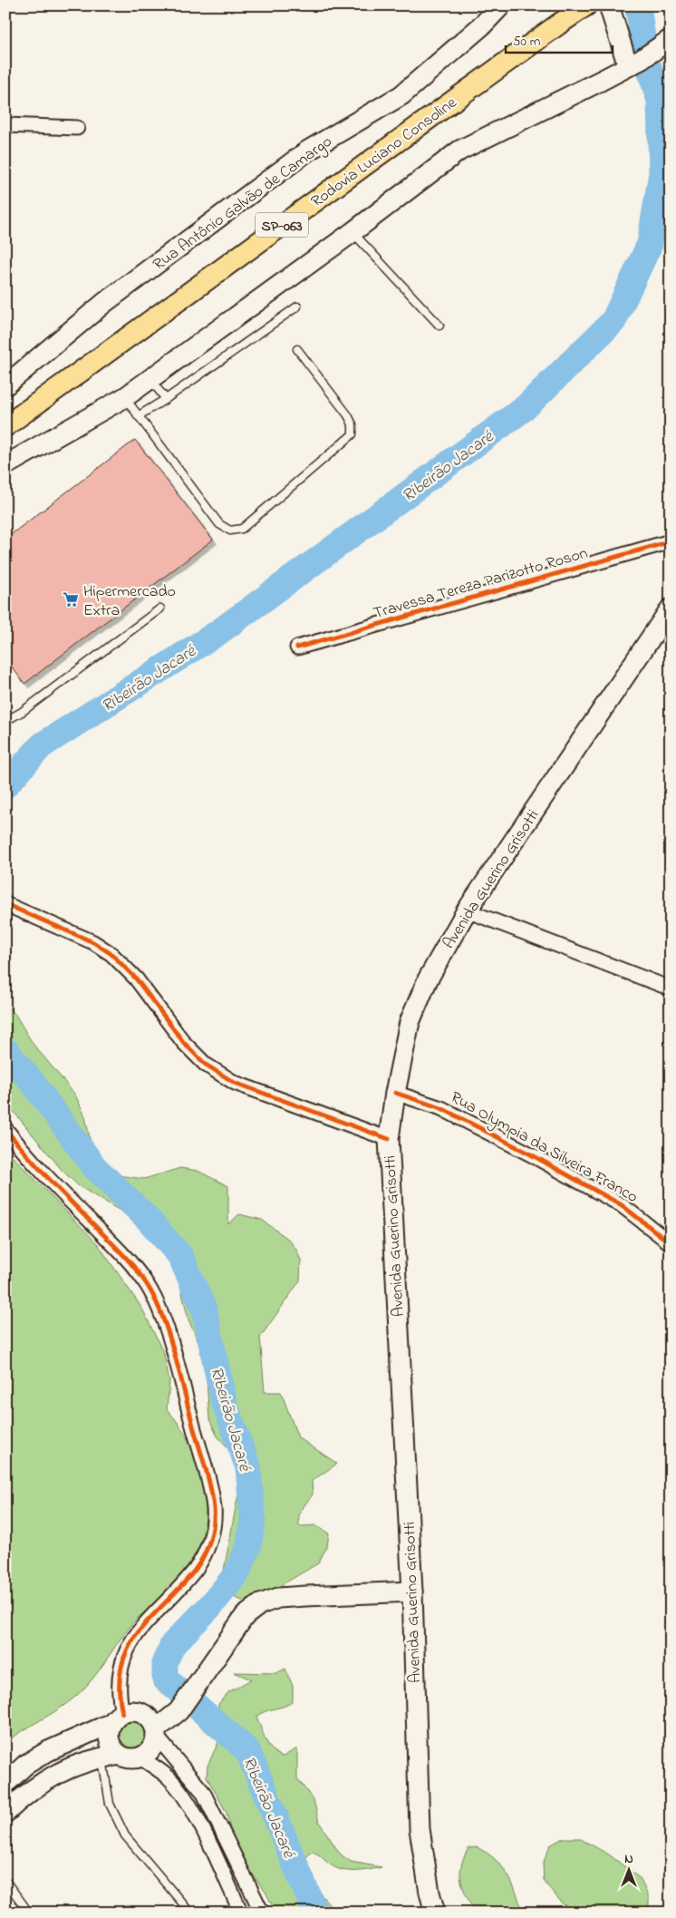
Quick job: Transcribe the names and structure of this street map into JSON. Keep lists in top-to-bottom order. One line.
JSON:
{"streets":{"main road":["Rodovia Luciano Consoline","Rua Antônio Galvão de Camargo","SP-063","Avenida Guerino Grisotti"],"street":["Travessa Tereza Parizotto Roson","Rua Olympia da Silveira Franco"]},"crossings":[["Avenida Guerino Grisotti","Rua Olympia da Silveira Franco"]],"water":["Ribeirão Jacaré"],"places":{"supermarket":["Hipermercado Extra"]},"scale_bar":"50 m","north":"top"}
